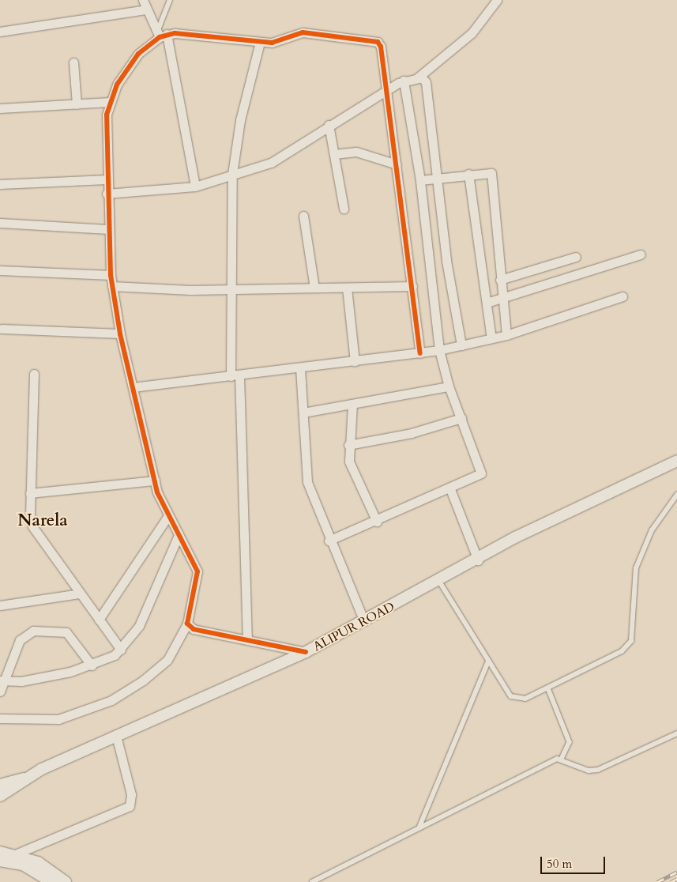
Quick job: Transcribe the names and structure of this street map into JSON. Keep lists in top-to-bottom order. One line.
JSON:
{"streets":{"street":["ALIPUR ROAD"]},"districts":["Narela"],"scale_bar":"50 m"}
